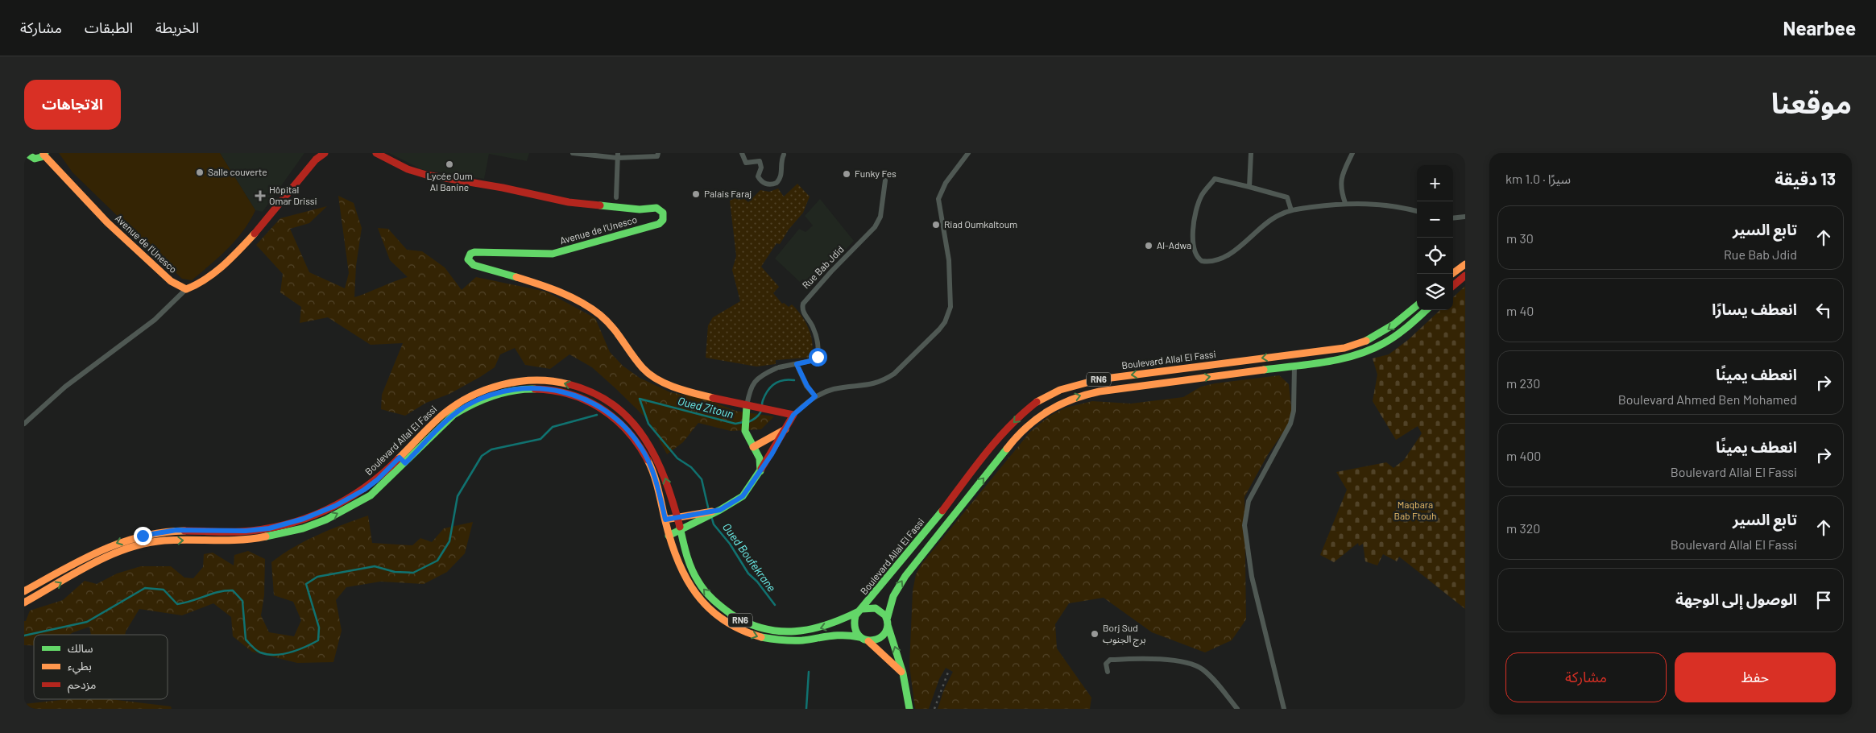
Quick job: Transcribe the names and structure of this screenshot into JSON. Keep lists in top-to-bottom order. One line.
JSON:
{"streets":{"main road":["Avenue de l'Unesco","Rue Bab Jdid","Boulevard Allal El Fassi","RN6"]},"crossings":[["Avenue de l'Unesco","Rue Bab Jdid"],["Boulevard Allal El Fassi","RN6"]],"water":["Oued Zitoun","Oued Boufekrane"],"parks":["Maqbara Bab Ftouh"],"places":{"other":["Lycée Oum Al Banine","Salle couverte","Funky Fes","Palais Faraj","Riad Oumkaltoum","Al-Adwa","Borj Sud برج الجنوب"],"health":["Hôpital Omar Drissi"]},"legend":["سالك","بطيء","مزدحم"],"page":{"header":"Nearbee","nav":["الخريطة","الطبقات","مشاركة"],"title":"موقعنا","buttons":["الاتجاهات",["حفظ","مشاركة"]],"heading":["13 دقيقة","سيرًا · 1.0 km"],"map_buttons":["+","−"],"list":[["تابع السير","Rue Bab Jdid","30 m"],["انعطف يسارًا","40 m"],["انعطف يمينًا","Boulevard Ahmed Ben Mohamed","230 m"],["انعطف يمينًا","Boulevard Allal El Fassi","400 m"],["تابع السير","Boulevard Allal El Fassi","320 m"],"الوصول إلى الوجهة"]}}
